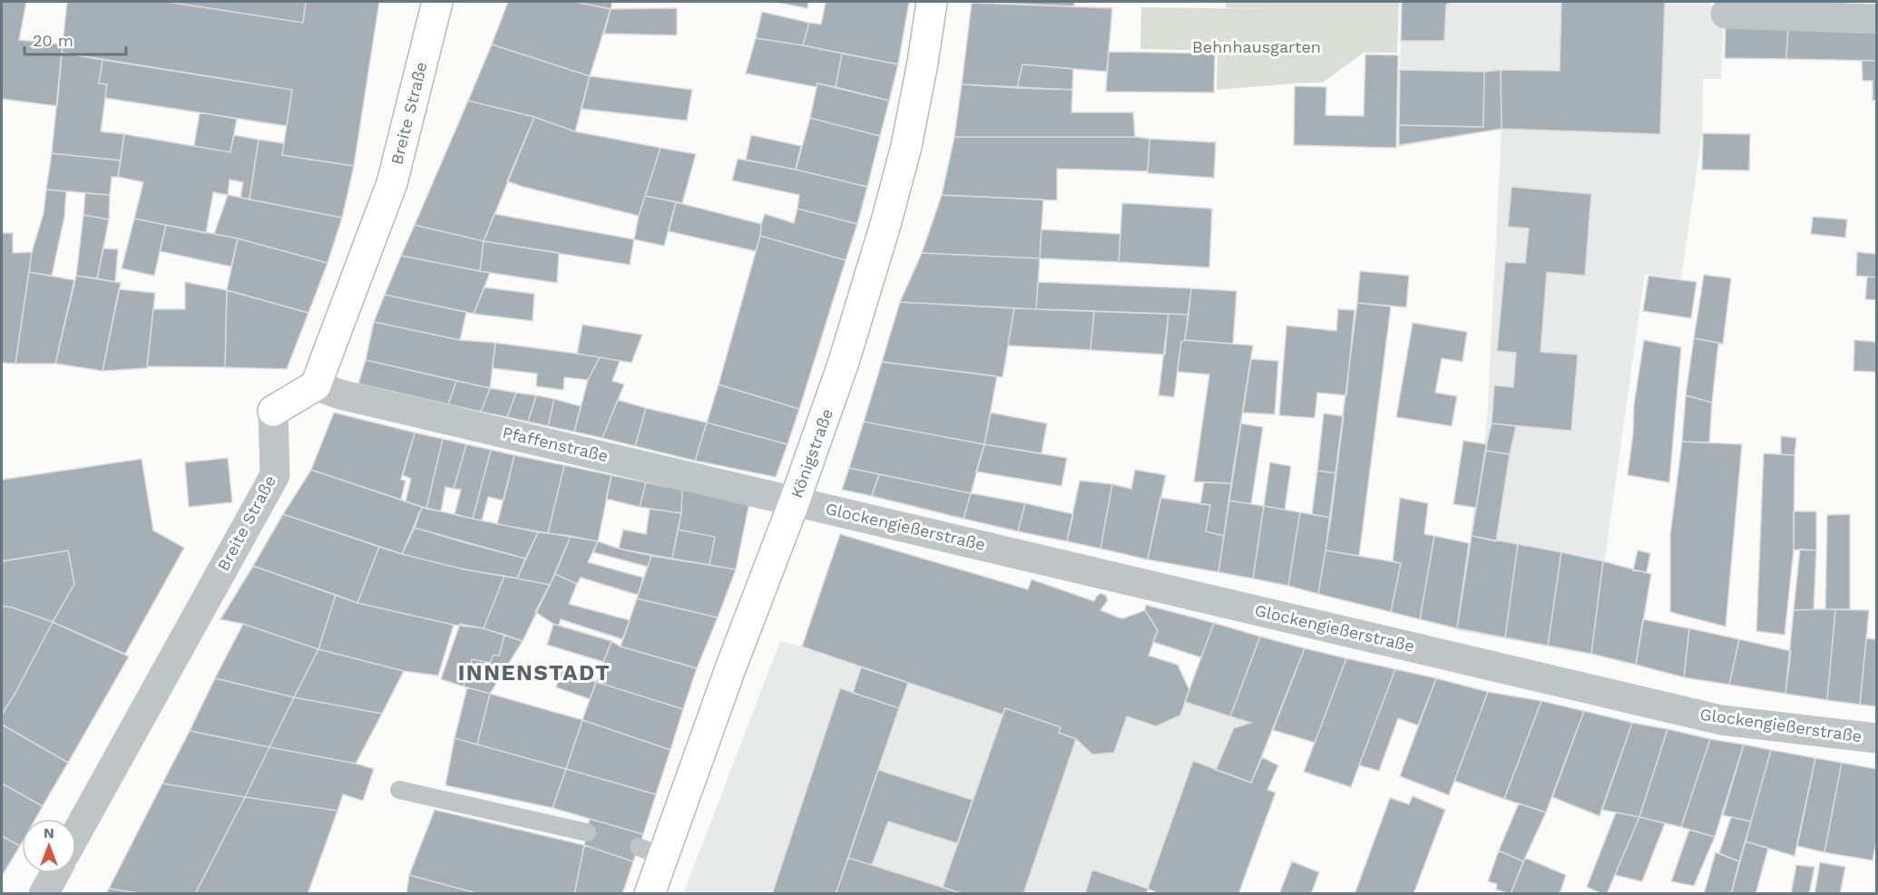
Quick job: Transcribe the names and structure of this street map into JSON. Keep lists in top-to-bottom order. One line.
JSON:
{"streets":{"street":["Breite Straße","Pfaffenstraße","Königstraße","Glockengießerstraße"]},"crossings":[["Breite Straße","Pfaffenstraße"],["Pfaffenstraße","Königstraße"],["Pfaffenstraße","Glockengießerstraße"],["Königstraße","Glockengießerstraße"]],"districts":["INNENSTADT"],"parks":["Behnhausgarten"],"scale_bar":"20 m","north":"top"}
